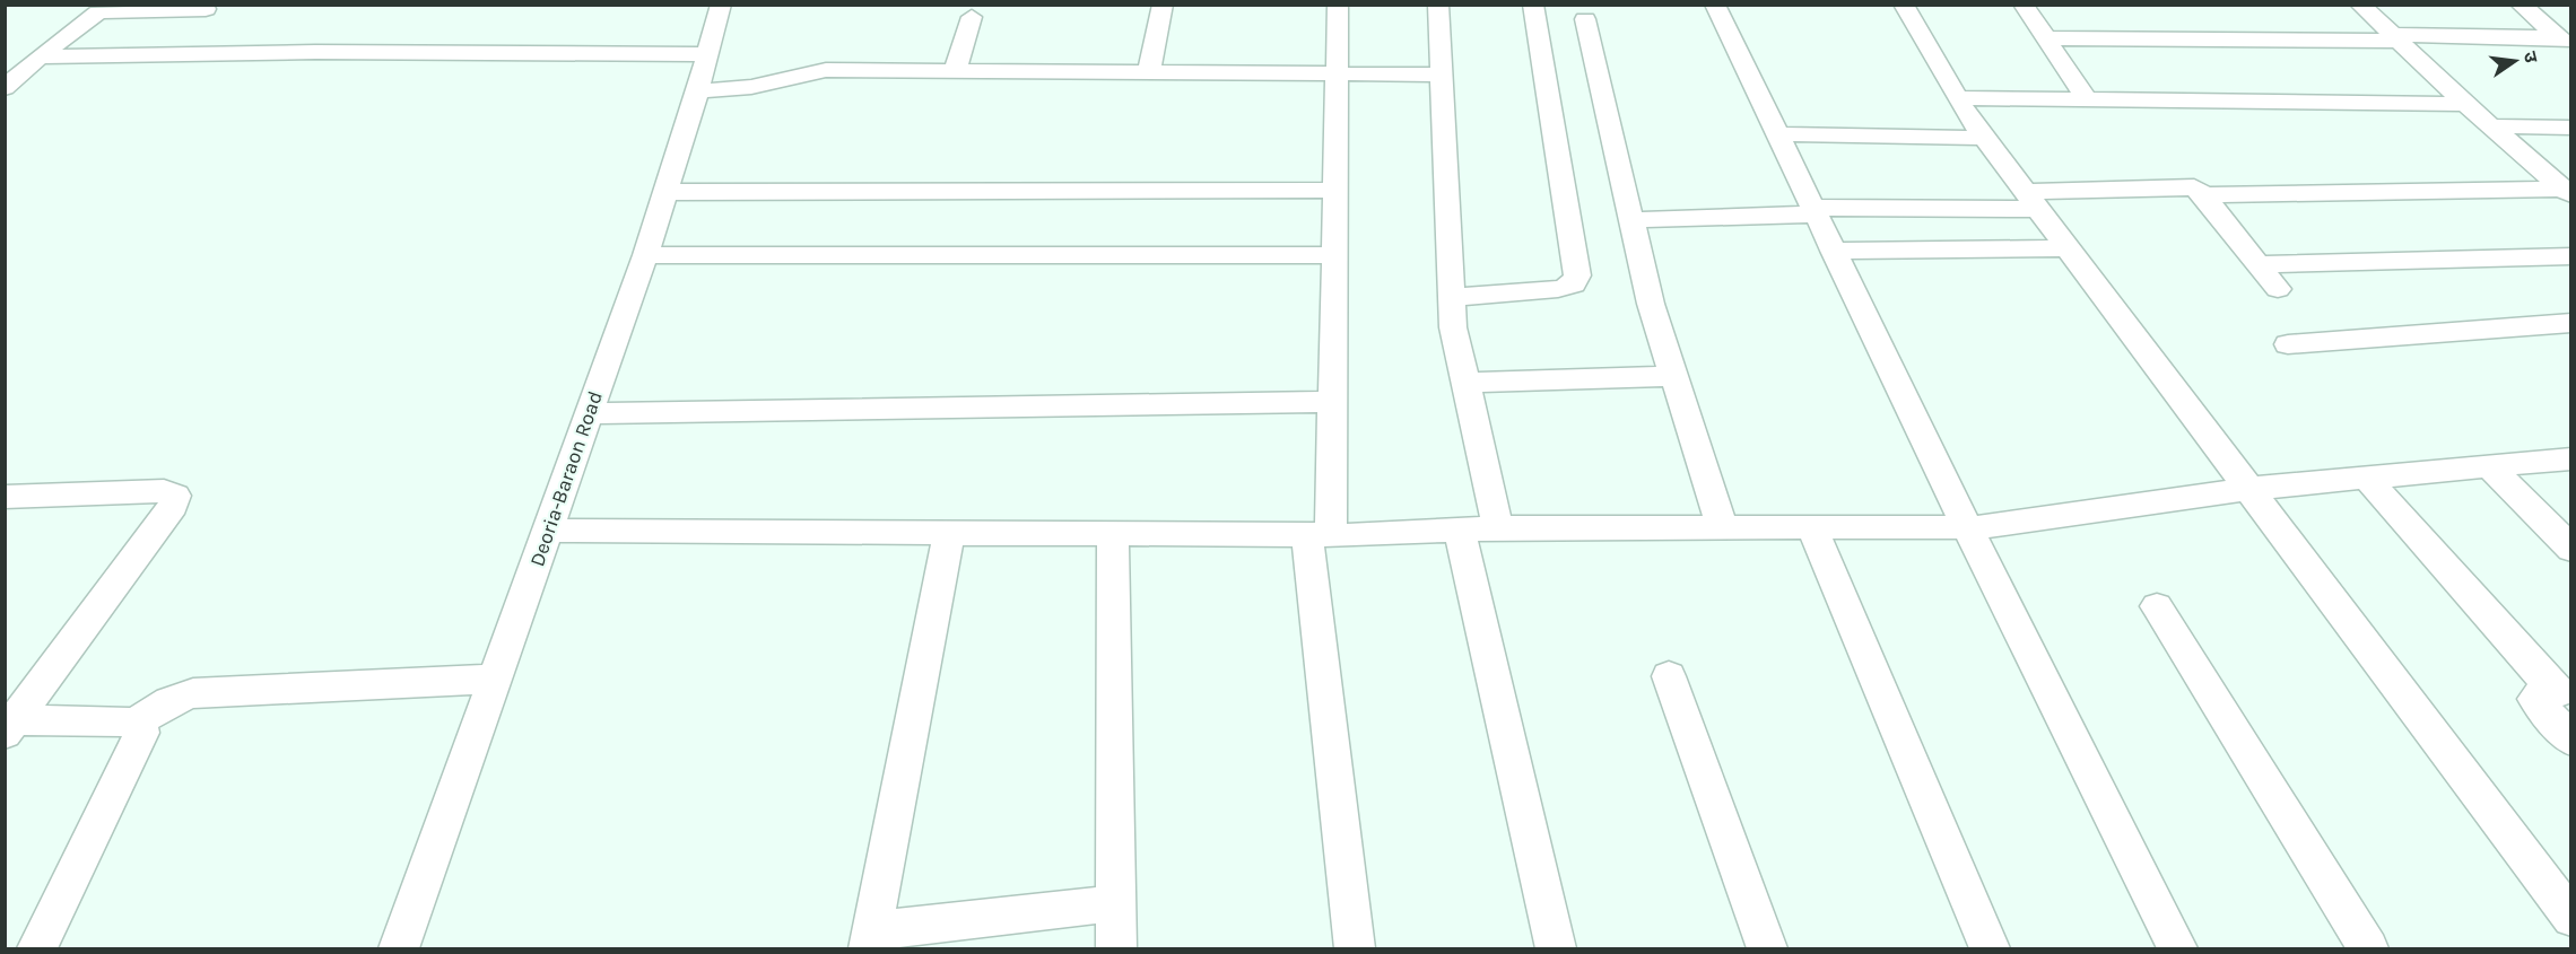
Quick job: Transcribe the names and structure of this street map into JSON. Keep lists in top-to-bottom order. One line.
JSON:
{"streets":{"street":["Deoria-Baraon Road"]},"north":"right"}
